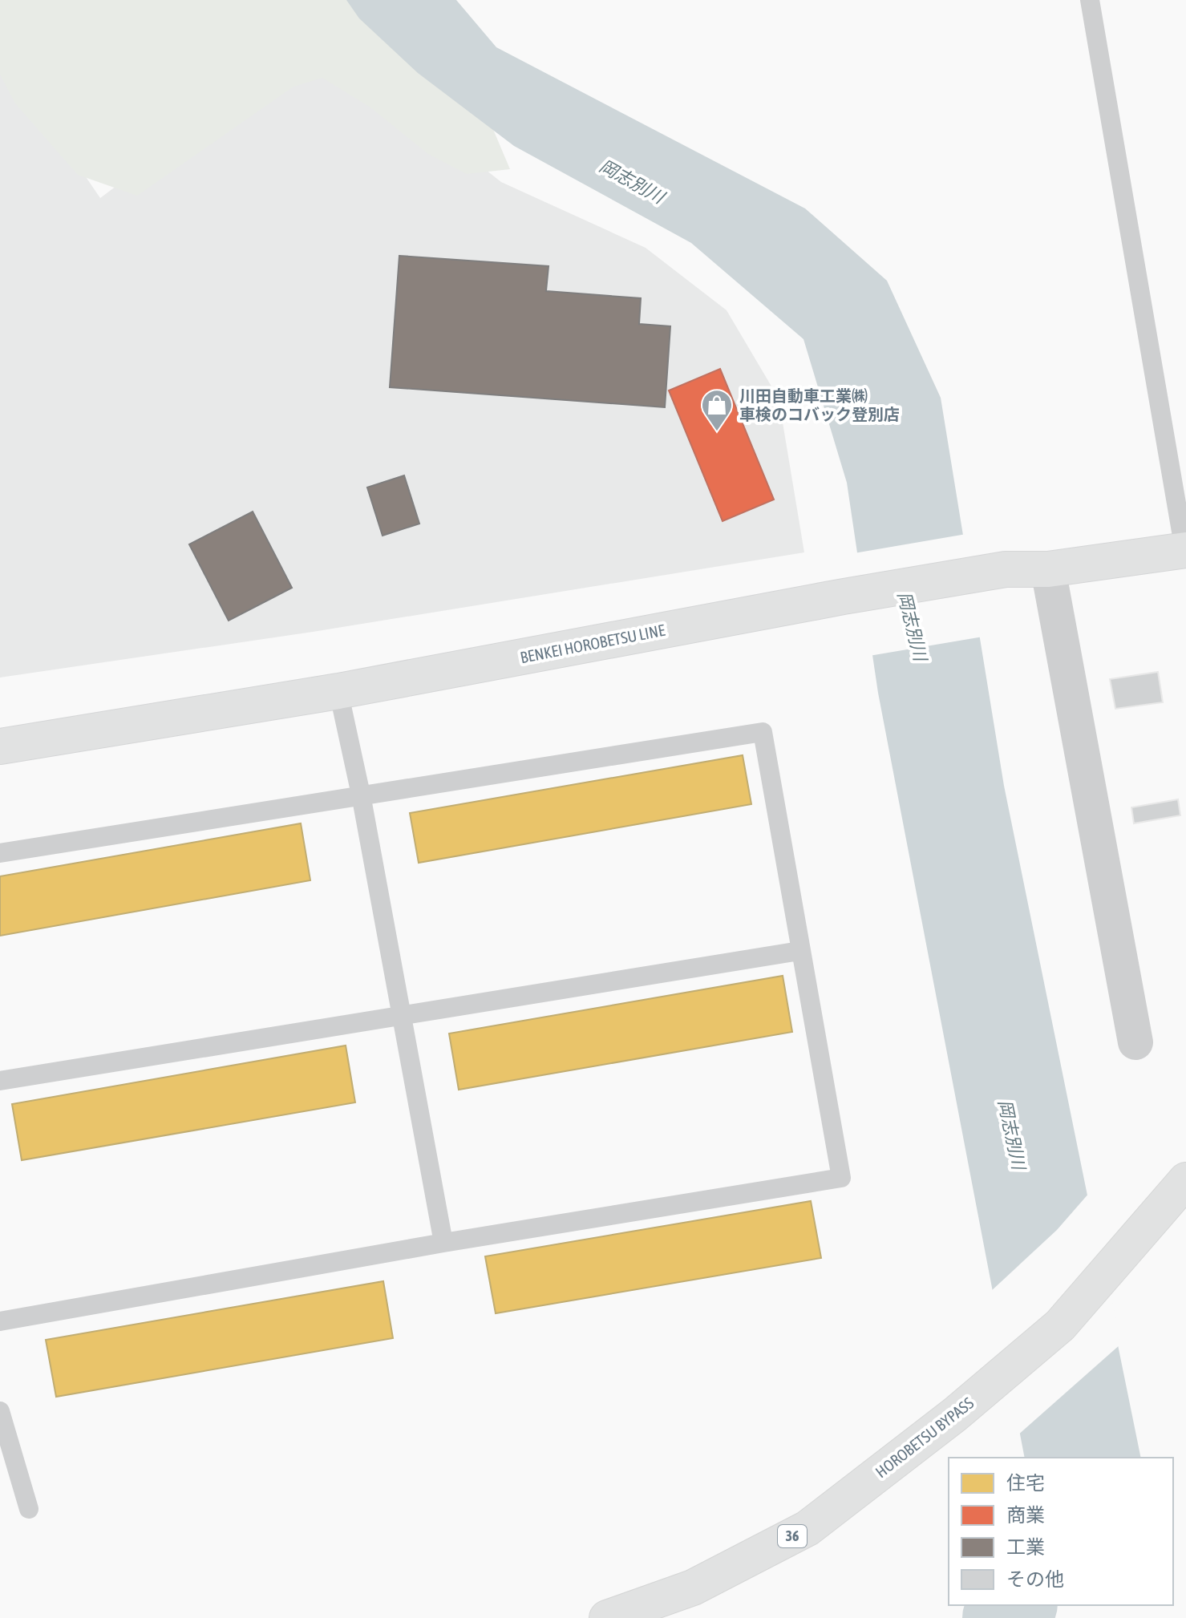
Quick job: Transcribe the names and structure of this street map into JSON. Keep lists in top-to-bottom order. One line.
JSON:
{"streets":{"main road":["BENKEI HOROBETSU LINE","HOROBETSU BYPASS","36"]},"water":["岡志別川"],"places":{"shop":["川田自動車工業㈱ 車検のコバック登別店"]},"legend":["住宅","商業","工業","その他"]}
